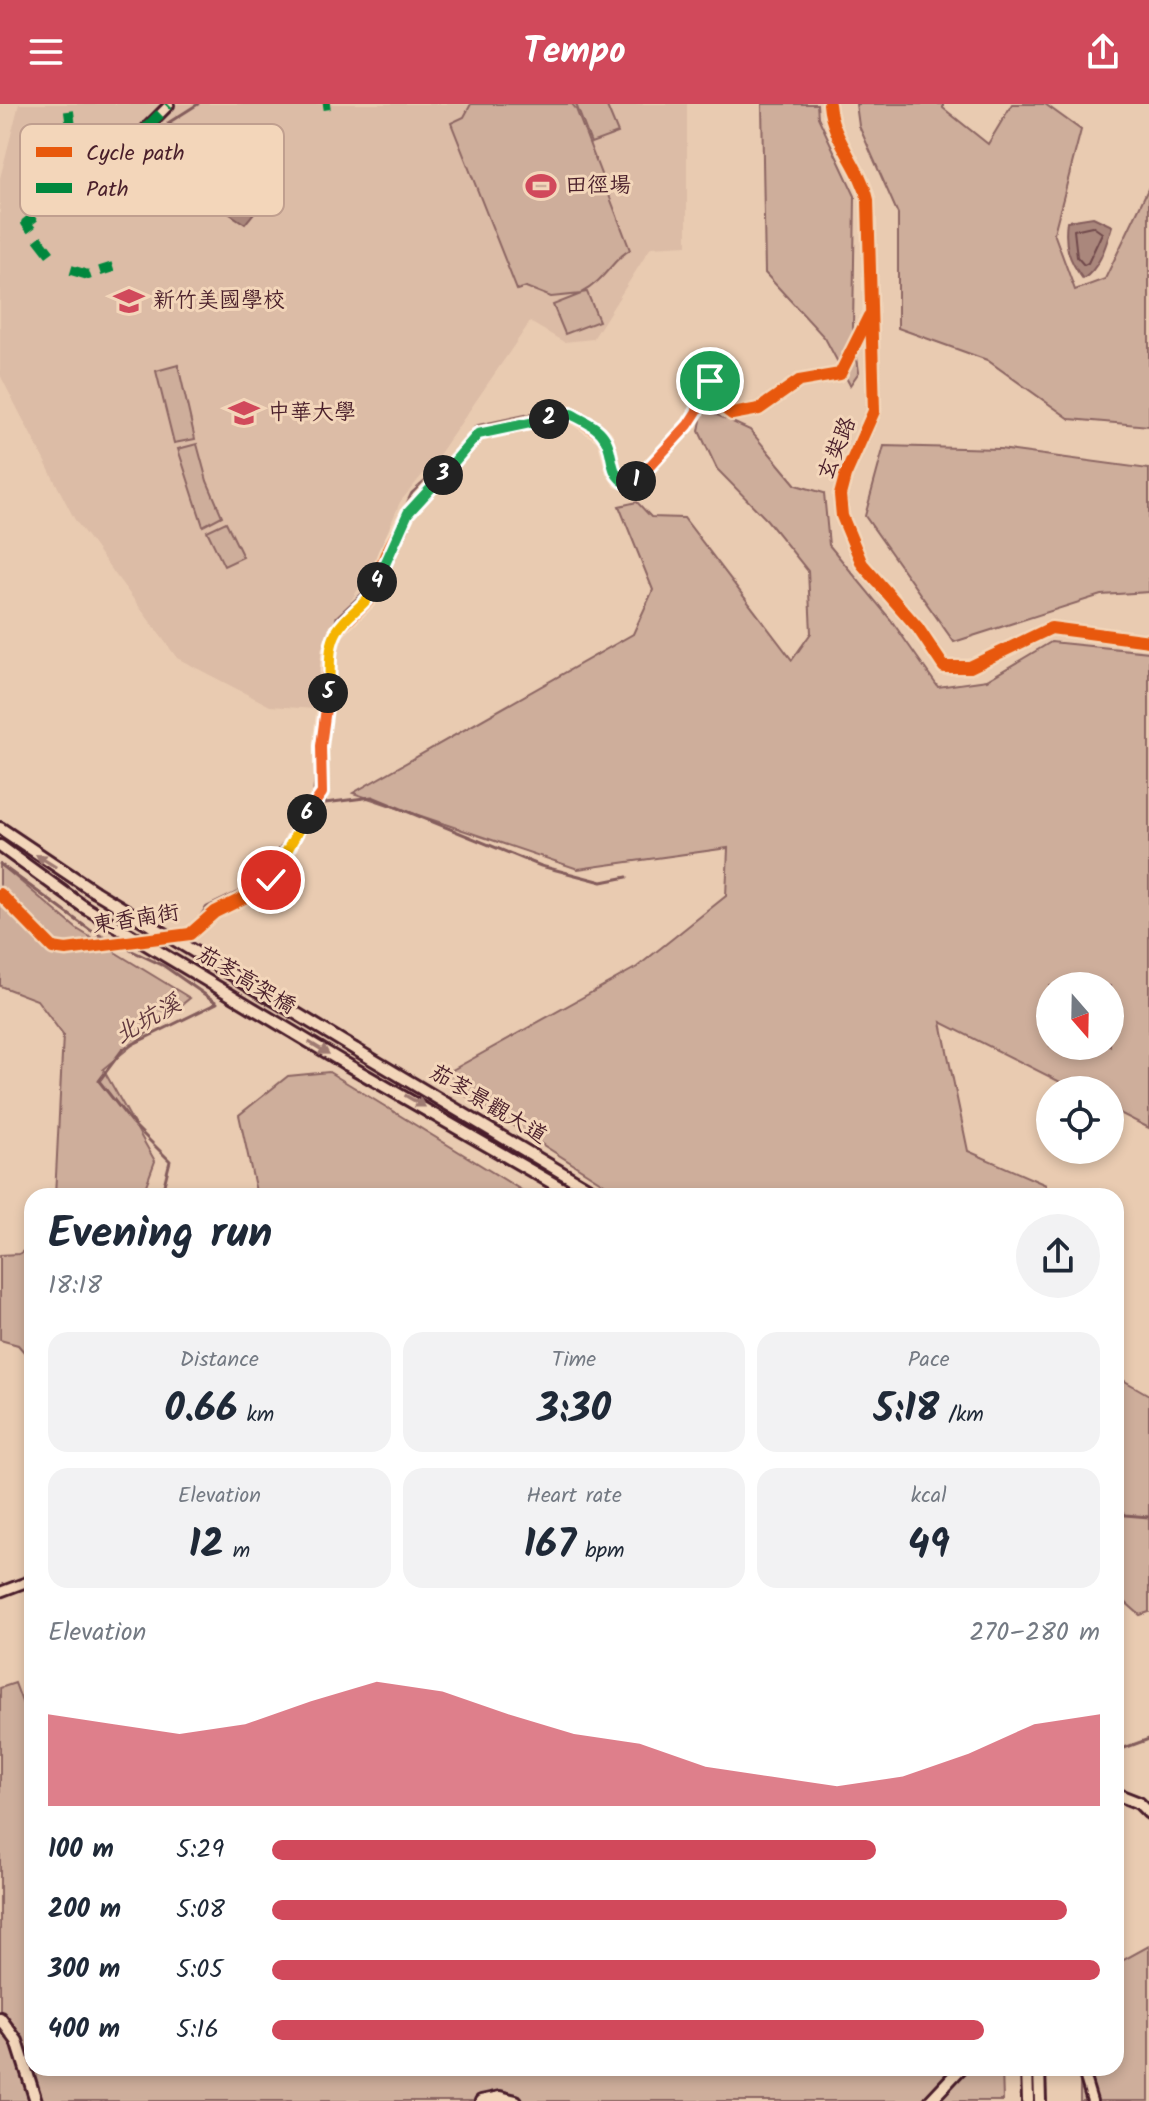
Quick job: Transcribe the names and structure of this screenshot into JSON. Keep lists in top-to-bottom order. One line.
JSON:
{"streets":{"street":["玄奘路","東香南街","茄苳高架橋","茄苳景觀大道"]},"crossings":[["玄奘路","東香南街"],["茄苳高架橋","茄苳景觀大道"]],"water":["北坑溪"],"places":{"sports":["田徑場"],"school or university":["新竹美國學校","中華大學"]},"legend":["Cycle path","Path"],"north":"bottom","page":{"header":"Tempo","pins":["2","3","1","4","5","6"],"heading":["Evening run","18:18"],"stats":[["Distance","0.66 km"],["Time","3:30"],["Pace","5:18 /km"],["Elevation","12 m"],["Heart rate","167 bpm"],["kcal","49"]],"chart":["Elevation","270–280 m"],"list":[{"name":"100 m","note":"5:29"},{"name":"200 m","note":"5:08"},{"name":"300 m","note":"5:05"},{"name":"400 m","note":"5:16"}]}}
